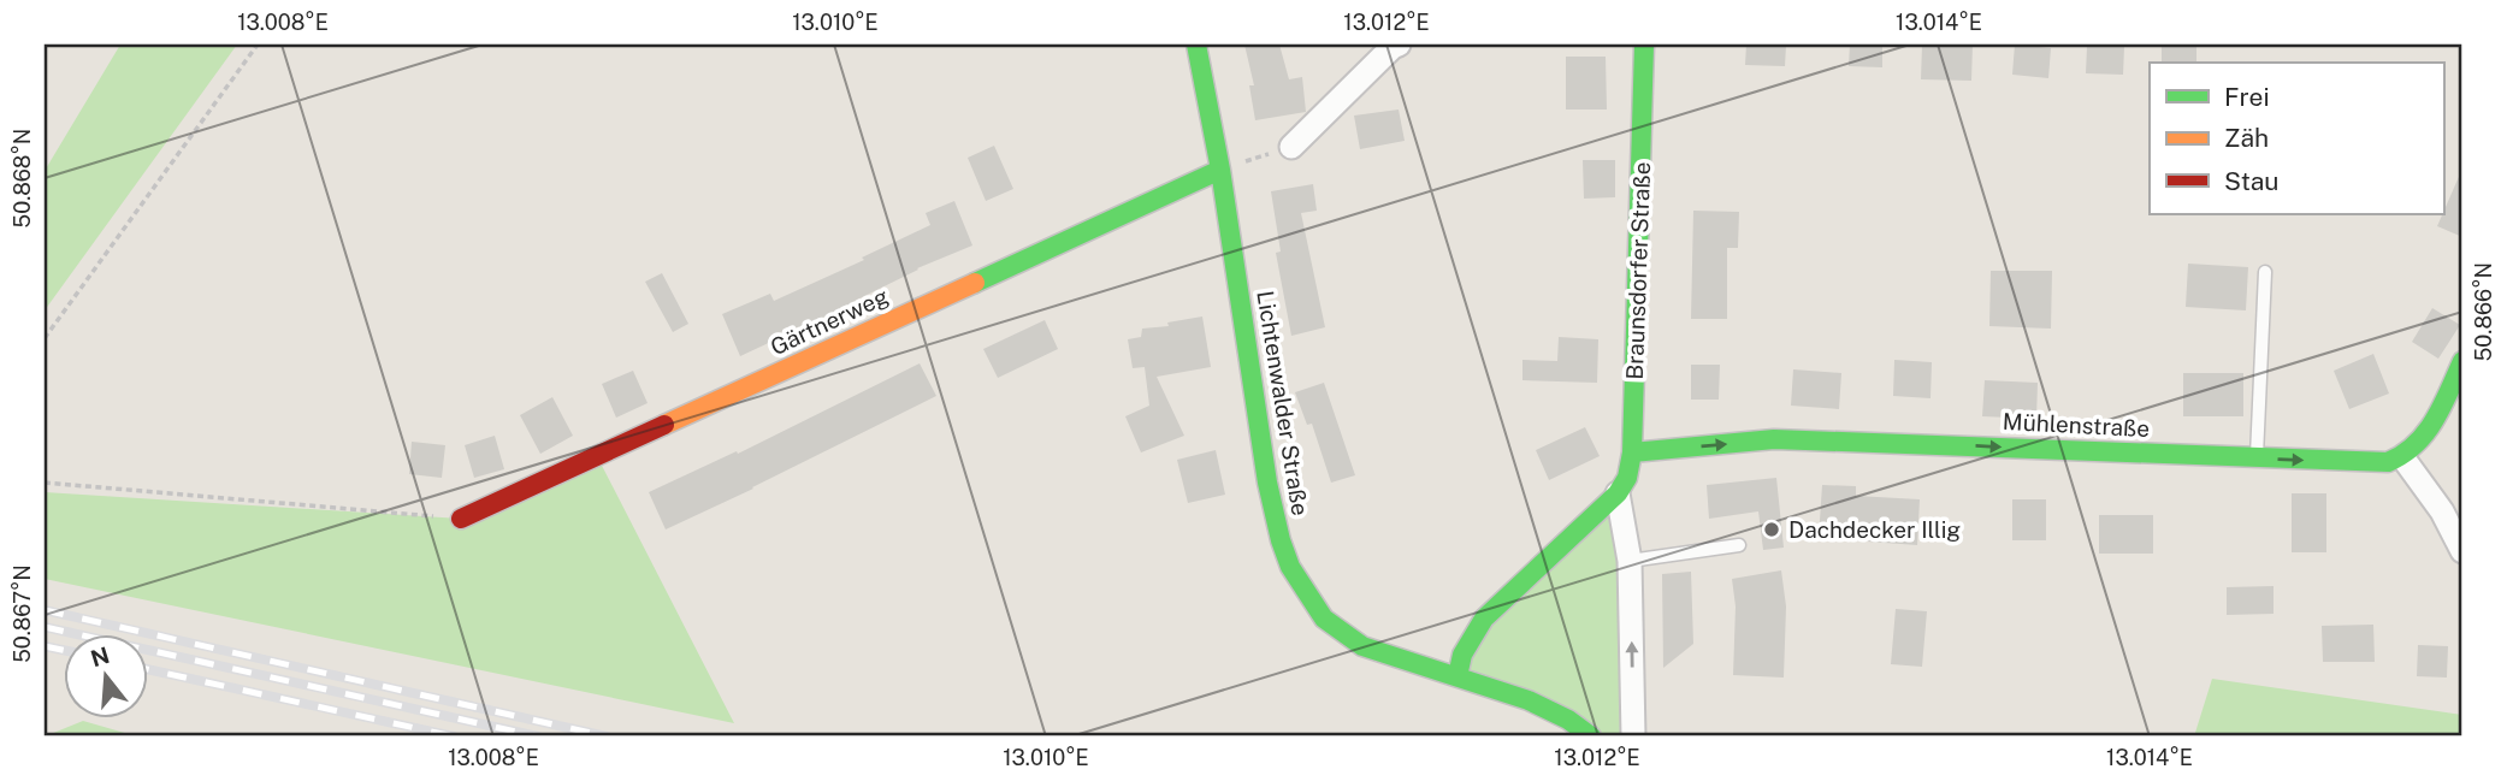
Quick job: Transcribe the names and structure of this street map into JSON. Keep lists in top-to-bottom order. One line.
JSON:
{"streets":{"street":["Braunsdorfer Straße","Gärtnerweg","Lichtenwalder Straße","Mühlenstraße"]},"crossings":[["Braunsdorfer Straße","Lichtenwalder Straße"],["Braunsdorfer Straße","Mühlenstraße"],["Gärtnerweg","Lichtenwalder Straße"]],"one_way":["Mühlenstraße"],"places":["Dachdecker Illig"],"legend":["Frei","Zäh","Stau"],"north":"top","coordinates":["13.008°E","13.010°E","13.012°E","13.014°E","50.868°N","50.866°N","50.867°N"]}
